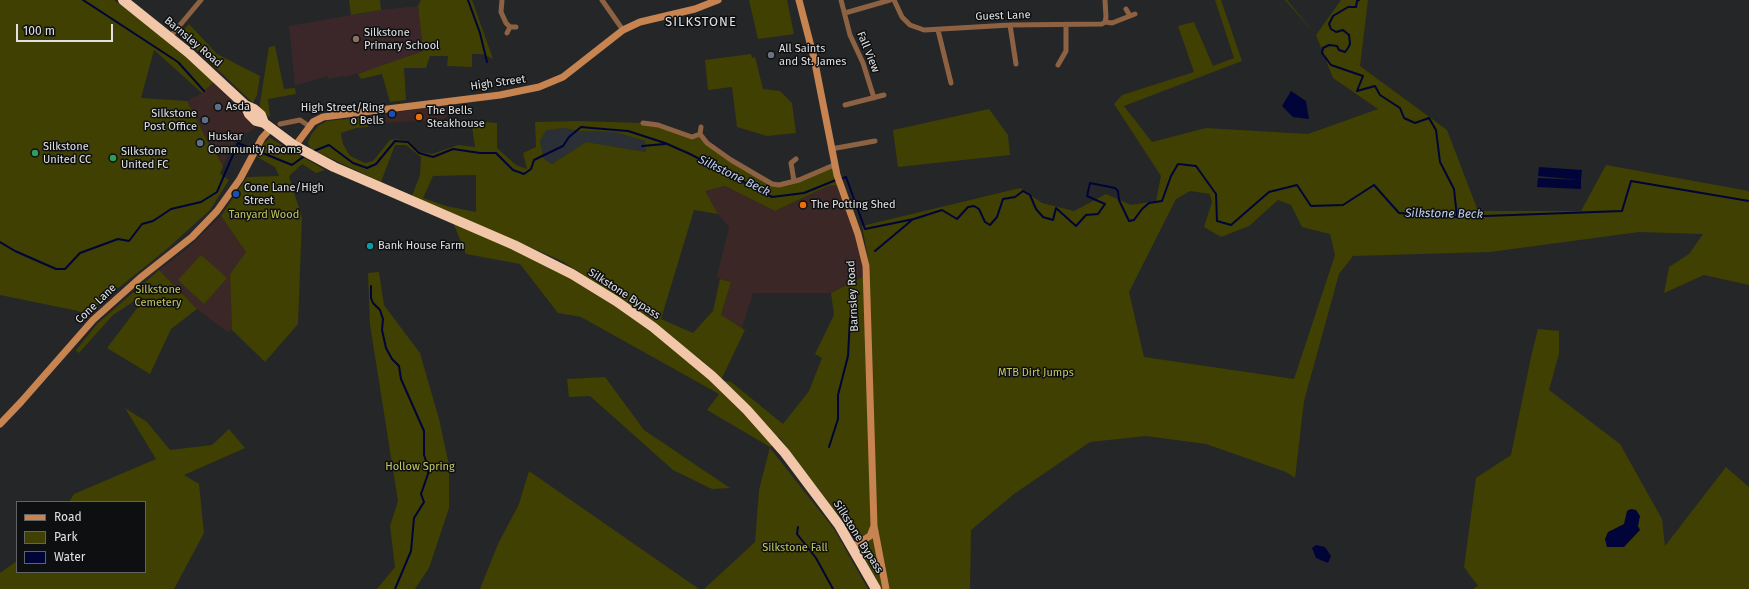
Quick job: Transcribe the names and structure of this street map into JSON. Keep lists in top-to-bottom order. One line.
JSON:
{"streets":{"highway":["Barnsley Road","Silkstone Bypass"],"street":["Guest Lane","Fall View","High Street","Cone Lane"]},"crossings":[["Barnsley Road","Silkstone Bypass"],["Barnsley Road","Cone Lane"],["High Street","Silkstone Bypass"],["Silkstone Bypass","Cone Lane"]],"districts":["SILKSTONE"],"water":["Silkstone Beck"],"parks":["Tanyard Wood","Silkstone Cemetery","MTB Dirt Jumps","Hollow Spring","Silkstone Fall"],"places":["Silkstone Primary School","All Saints and St. James","Asda","High Street/Ring o Bells","The Bells Steakhouse","Silkstone Post Office","Huskar Community Rooms","Silkstone United CC","Silkstone United FC","Cone Lane/High Street","The Potting Shed","Bank House Farm"],"legend":["Road","Park","Water"],"scale_bar":"100 m"}
